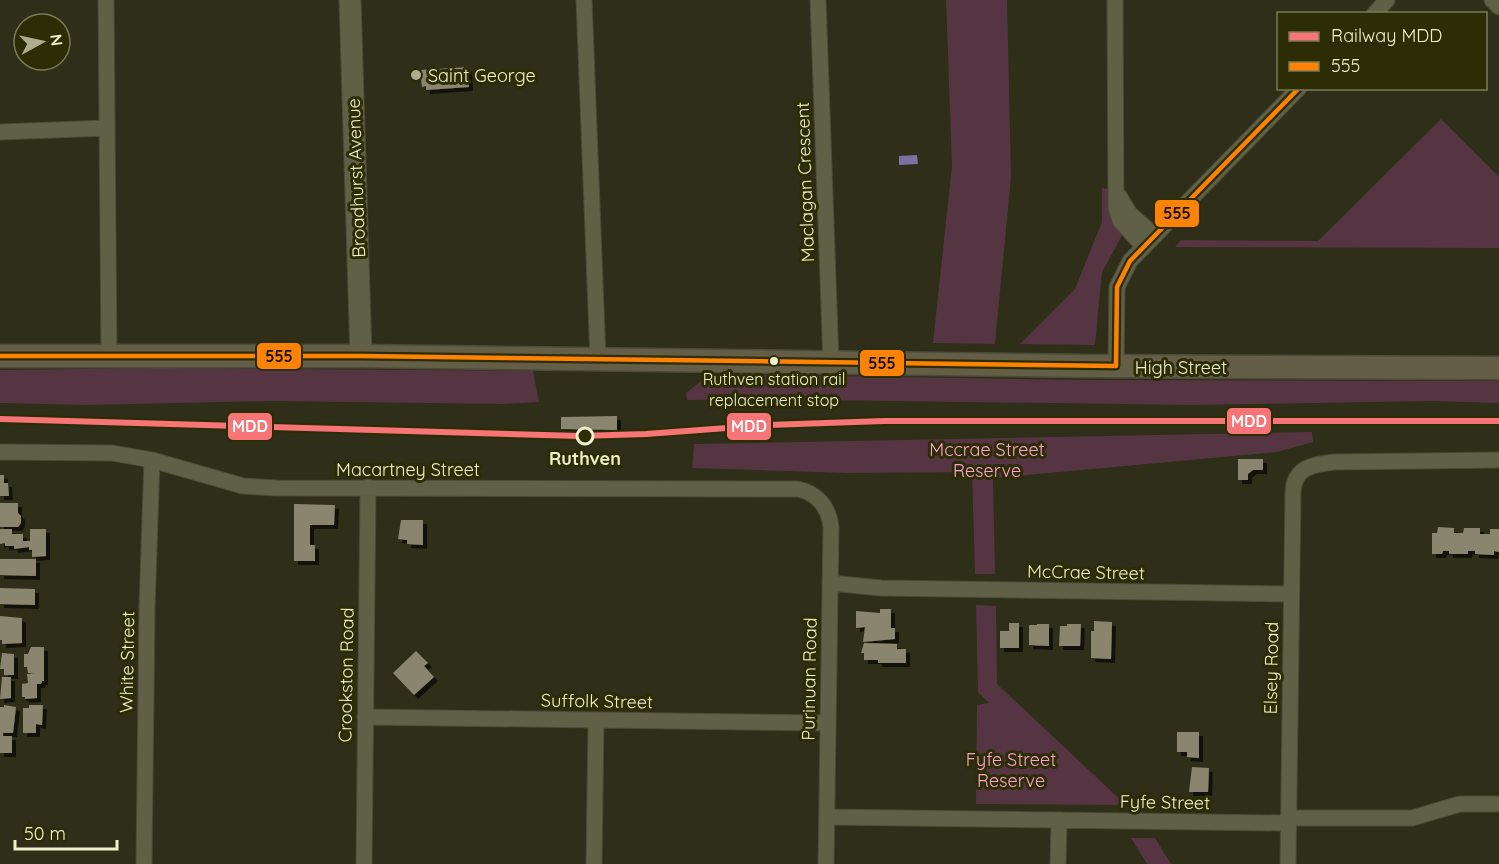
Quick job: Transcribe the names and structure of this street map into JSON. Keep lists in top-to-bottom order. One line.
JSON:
{"streets":{"main road":["High Street"],"street":["Broadhurst Avenue","Maclagan Crescent","Macartney Street","McCrae Street","White Street","Elsey Road","Crookston Road","Purinuan Road","Suffolk Street","Fyfe Street"]},"crossings":[["Broadhurst Avenue","High Street"],["Maclagan Crescent","High Street"],["Macartney Street","White Street"],["Macartney Street","Crookston Road"],["Macartney Street","Purinuan Road"],["McCrae Street","Elsey Road"],["McCrae Street","Purinuan Road"],["Elsey Road","Fyfe Street"],["Crookston Road","Suffolk Street"],["Purinuan Road","Suffolk Street"],["Purinuan Road","Fyfe Street"]],"parks":["Mccrae Street Reserve","Fyfe Street Reserve"],"places":["Saint George","Ruthven station rail replacement stop","Ruthven"],"lines":["transit line 555","rail line MDD"],"legend":["Railway MDD","555"],"scale_bar":"50 m","north":"right"}
